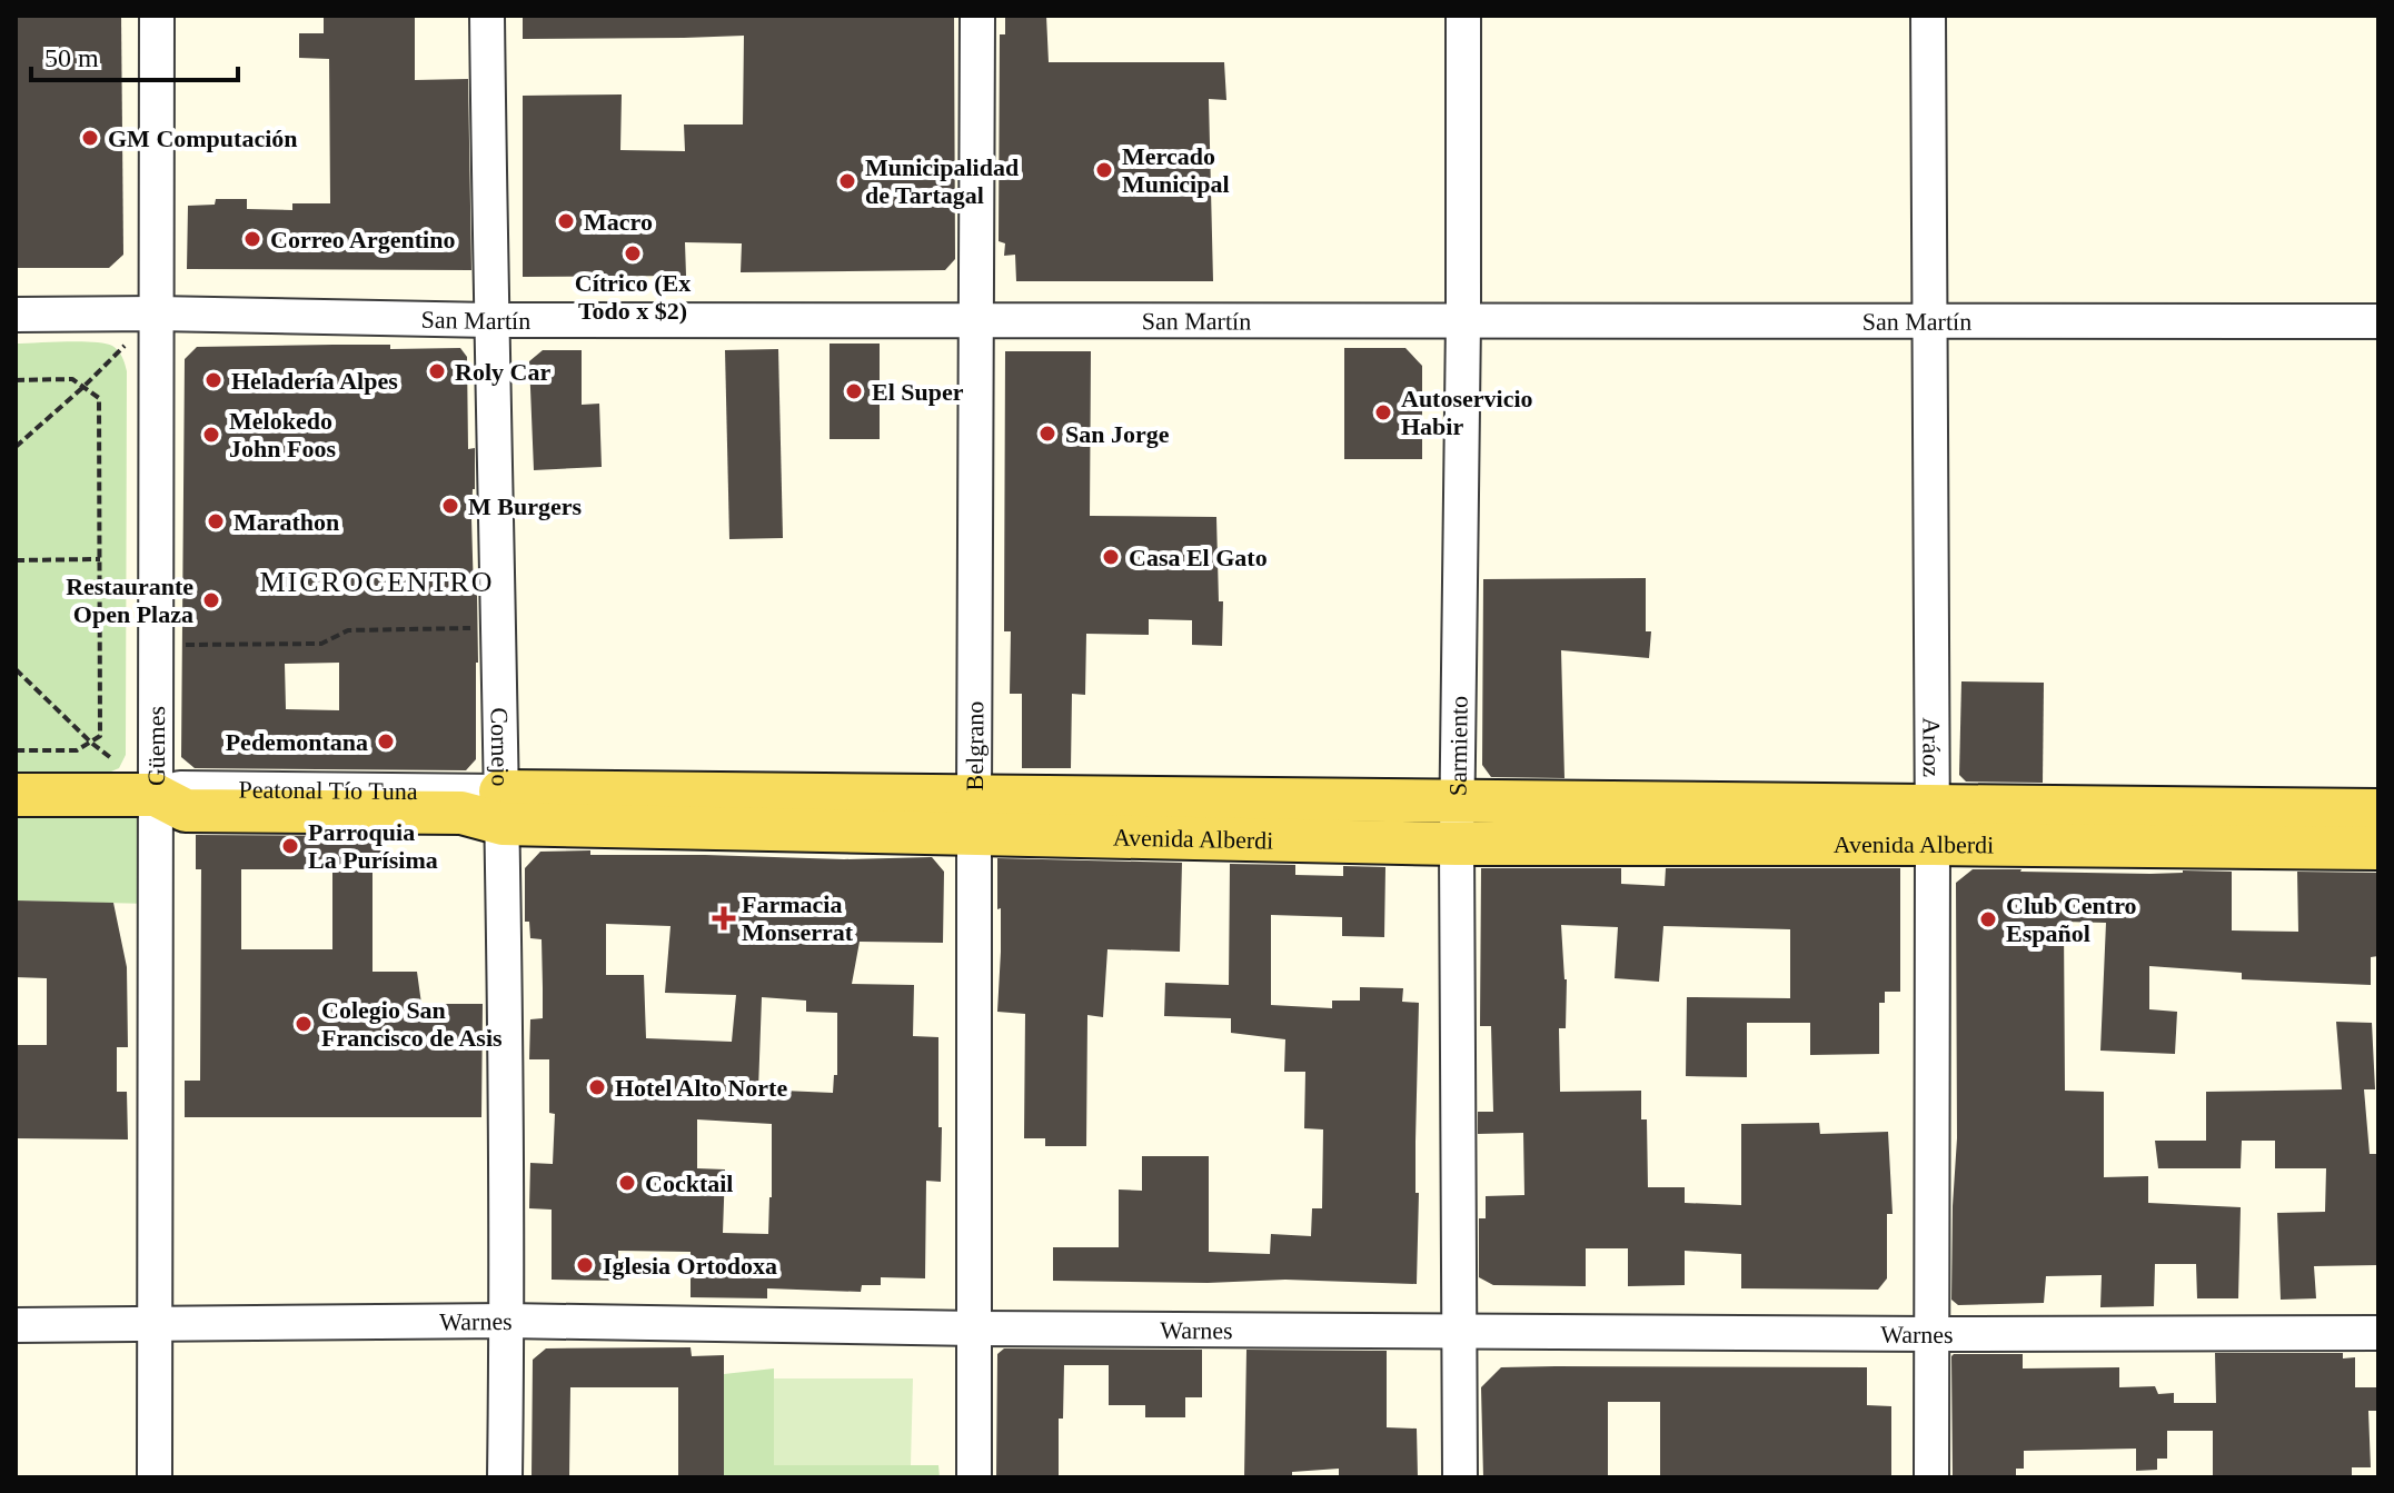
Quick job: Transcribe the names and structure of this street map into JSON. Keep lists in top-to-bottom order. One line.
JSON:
{"streets":{"main road":["Avenida Alberdi"],"street":["San Martín","Cornejo","Belgrano","Sarmiento","Aráoz","Güemes","Warnes"]},"crossings":[["San Martín","Cornejo"],["San Martín","Belgrano"],["San Martín","Sarmiento"],["San Martín","Aráoz"],["San Martín","Güemes"],["Cornejo","Avenida Alberdi"],["Cornejo","Warnes"],["Belgrano","Avenida Alberdi"],["Belgrano","Warnes"],["Sarmiento","Avenida Alberdi"],["Sarmiento","Warnes"],["Aráoz","Avenida Alberdi"],["Aráoz","Warnes"],["Güemes","Avenida Alberdi"],["Güemes","Warnes"]],"districts":["MICROCENTRO"],"places":{"other":["GM Computación","Mercado Municipal","Municipalidad de Tartagal","Macro","Correo Argentino","Cítrico (Ex Todo x $2)","Roly Car","Heladería Alpes","El Super","Autoservicio Habir","San Jorge","Melokedo John Foos","M Burgers","Marathon","Casa El Gato","Restaurante Open Plaza","Pedemontana","Parroquia La Purísima","Club Centro Español","Colegio San Francisco de Asis","Hotel Alto Norte","Cocktail","Iglesia Ortodoxa"],"health":["Farmacia Monserrat"]},"scale_bar":"50 m"}
